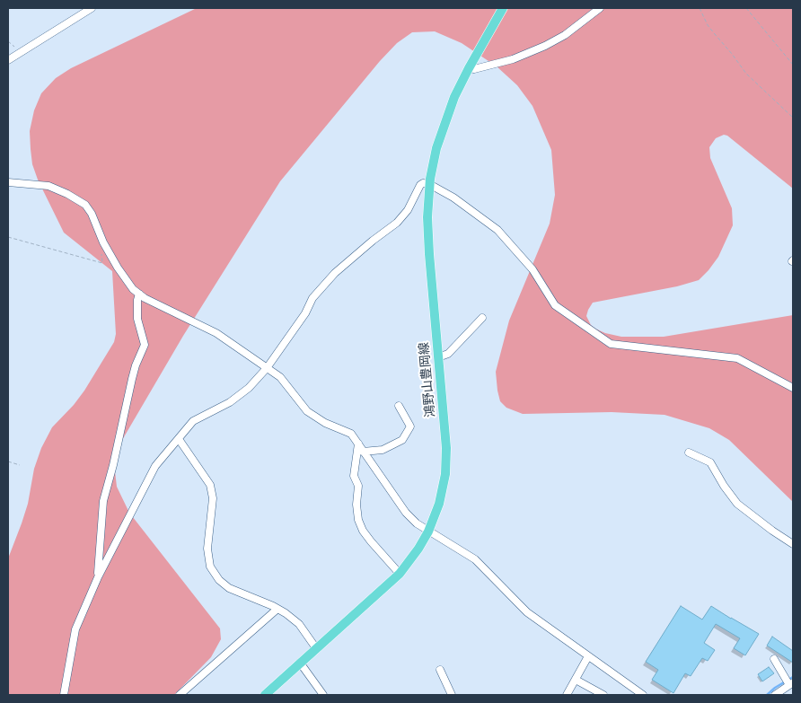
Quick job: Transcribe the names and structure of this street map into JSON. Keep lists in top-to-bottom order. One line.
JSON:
{"streets":{"main road":["鴻野山豊岡線"]}}
